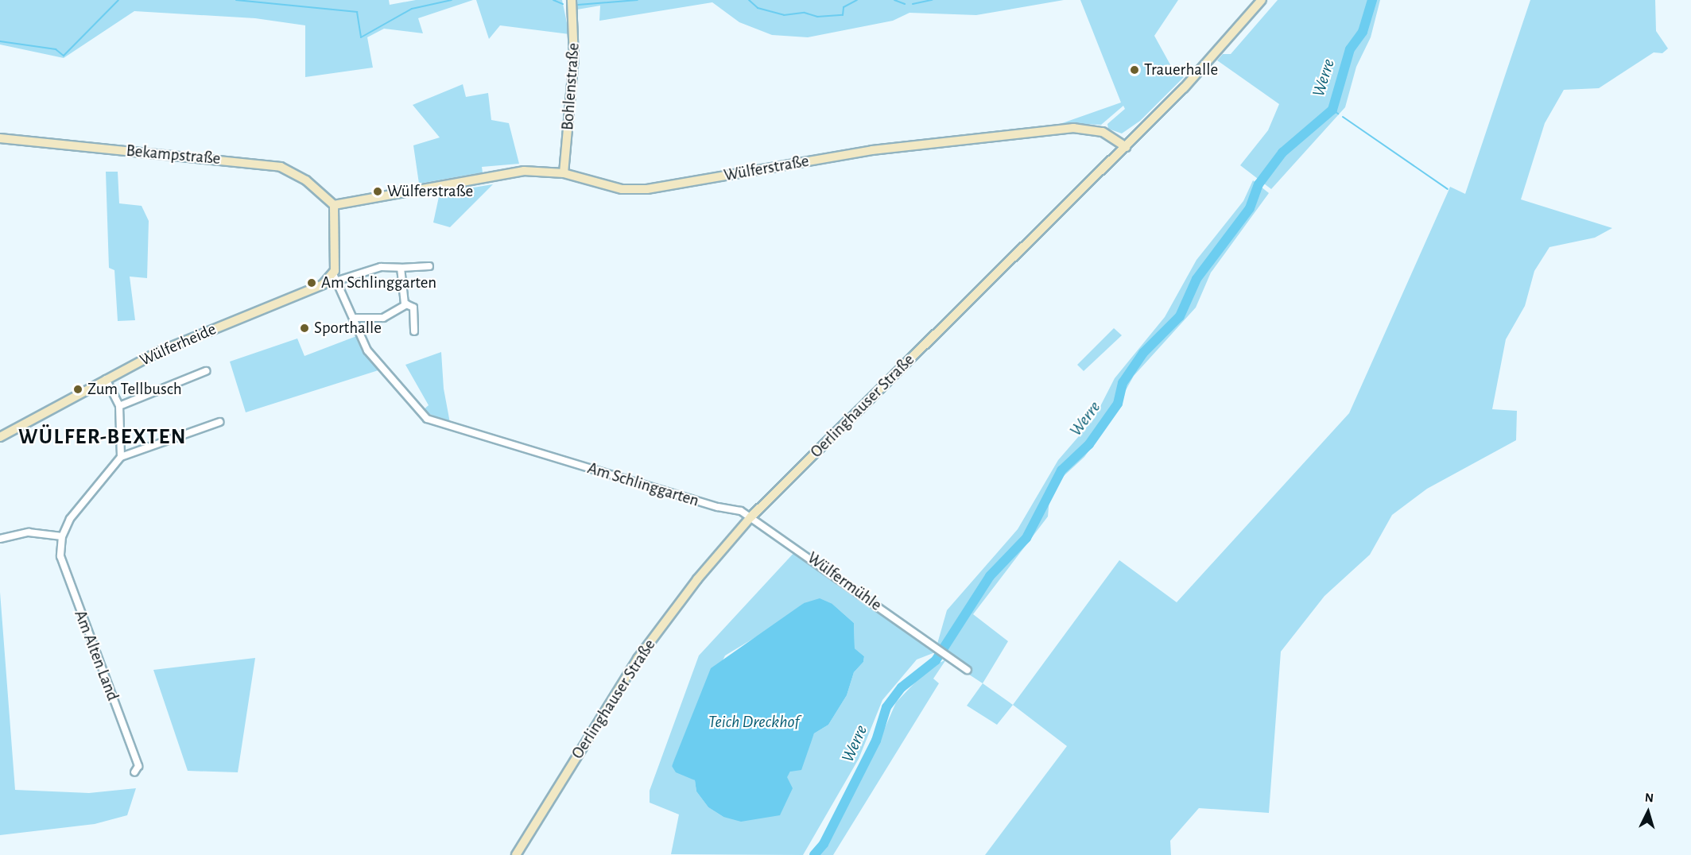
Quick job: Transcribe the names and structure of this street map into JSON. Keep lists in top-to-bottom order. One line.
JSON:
{"streets":{"street":["Bohlenstraße","Bekampstraße","Wülferstraße","Wülferheide","Oerlinghauser Straße","Am Schlinggarten","Wülfermühle","Am Alten Land"]},"crossings":[["Bohlenstraße","Wülferstraße"],["Bekampstraße","Wülferstraße"],["Wülferstraße","Oerlinghauser Straße"],["Wülferheide","Am Schlinggarten"],["Oerlinghauser Straße","Am Schlinggarten"],["Oerlinghauser Straße","Wülfermühle"],["Am Schlinggarten","Wülfermühle"]],"districts":["WÜLFER-BEXTEN"],"water":["Werre","Teich Dreckhof"],"places":["Trauerhalle","Wülferstraße","Am Schlinggarten","Sporthalle","Zum Tellbusch"],"north":"top"}
